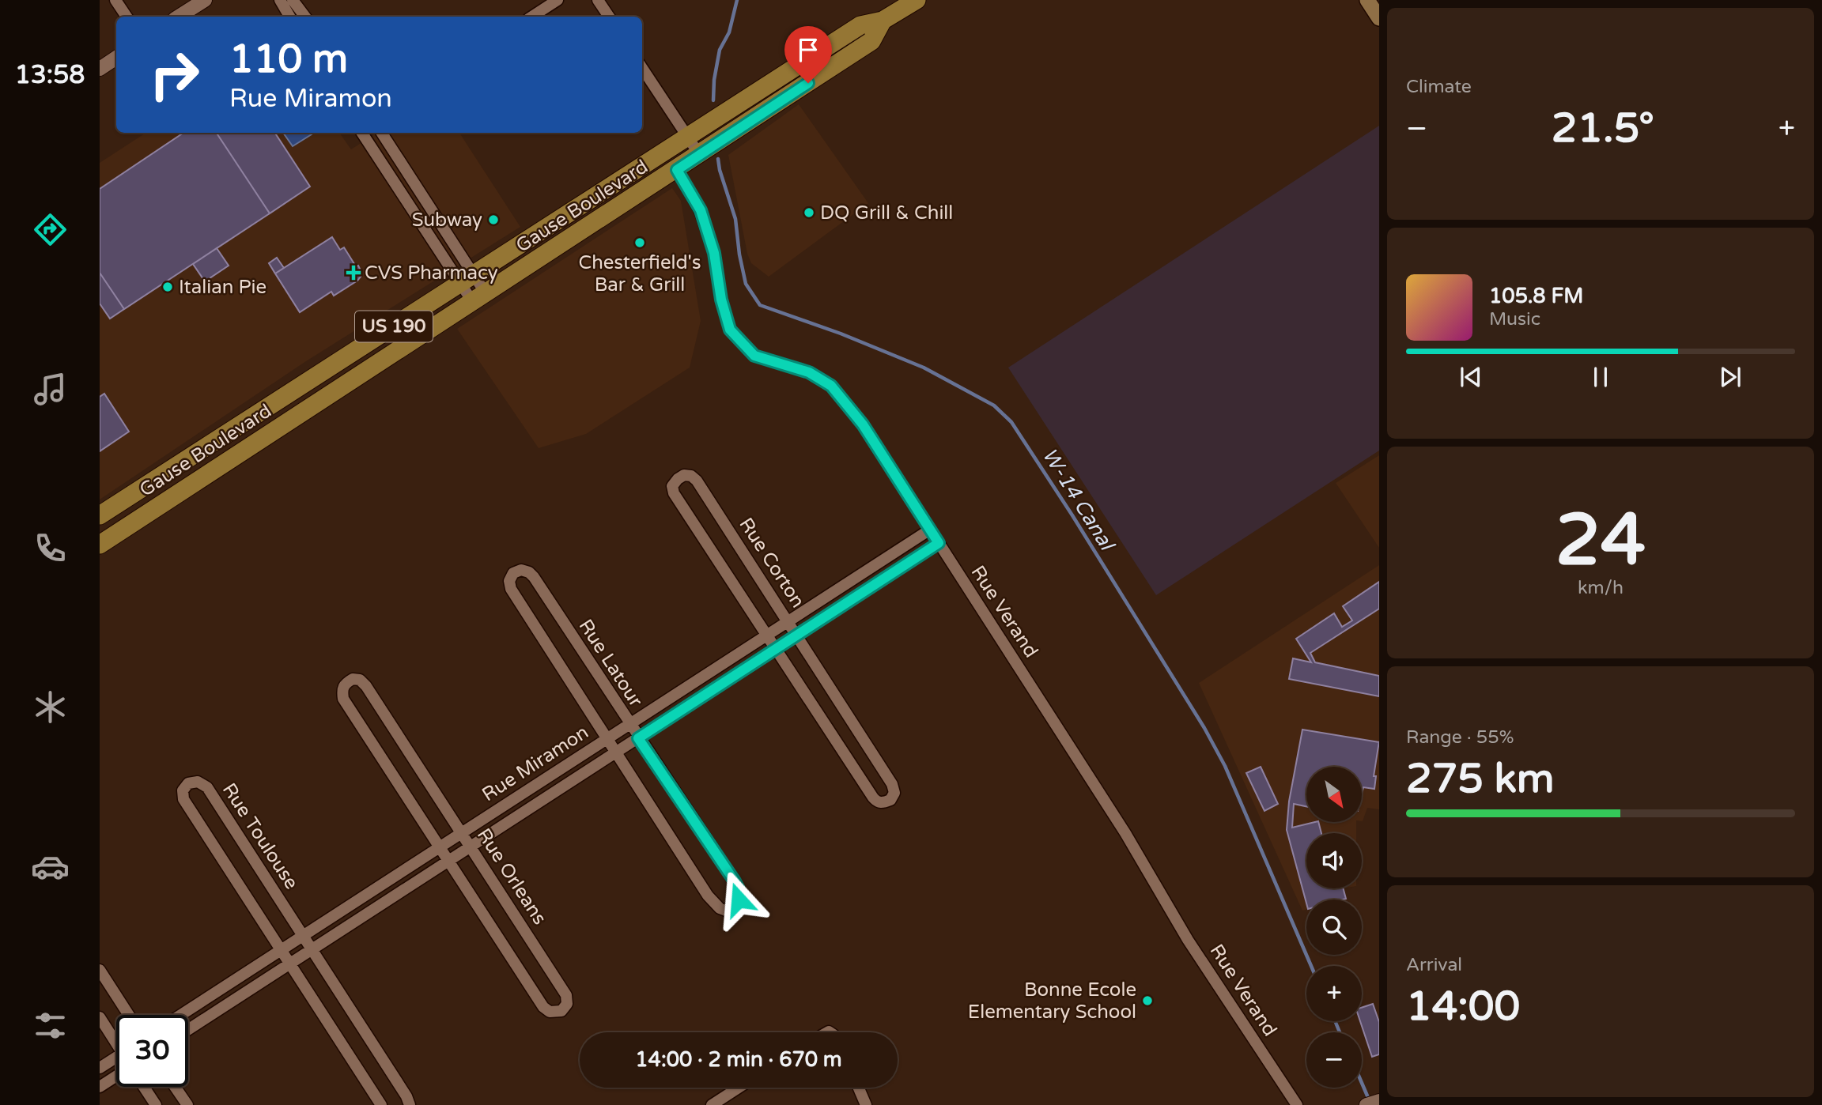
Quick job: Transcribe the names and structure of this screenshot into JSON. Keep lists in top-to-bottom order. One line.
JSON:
{"streets":{"main road":["Gause Boulevard","US 190"],"street":["Rue Corton","Rue Verand","Rue Latour","Rue Miramon","Rue Toulouse","Rue Orleans"]},"crossings":[["Gause Boulevard","Rue Verand"],["Rue Corton","Rue Miramon"],["Rue Verand","Rue Miramon"],["Rue Latour","Rue Miramon"],["Rue Miramon","Rue Toulouse"],["Rue Miramon","Rue Orleans"]],"water":["W-14 Canal"],"places":{"other":["DQ Grill & Chill","Subway","Chesterfield's Bar & Grill","Italian Pie","Bonne Ecole Elementary School"],"health":["CVS Pharmacy"]},"north":"bottom right","page":{"tabs":"13:58","tile":["Climate",["24","km/h"],["Range · 55%","275 km"],["Arrival","14:00"]],"turn":["110 m","Rue Miramon"],"heat":["−","21.5°","+"],"song":["105.8 FM","Music"],"map_buttons":["+","−"],"limit":"30","trip":"14:00 · 2 min · 670 m"}}
